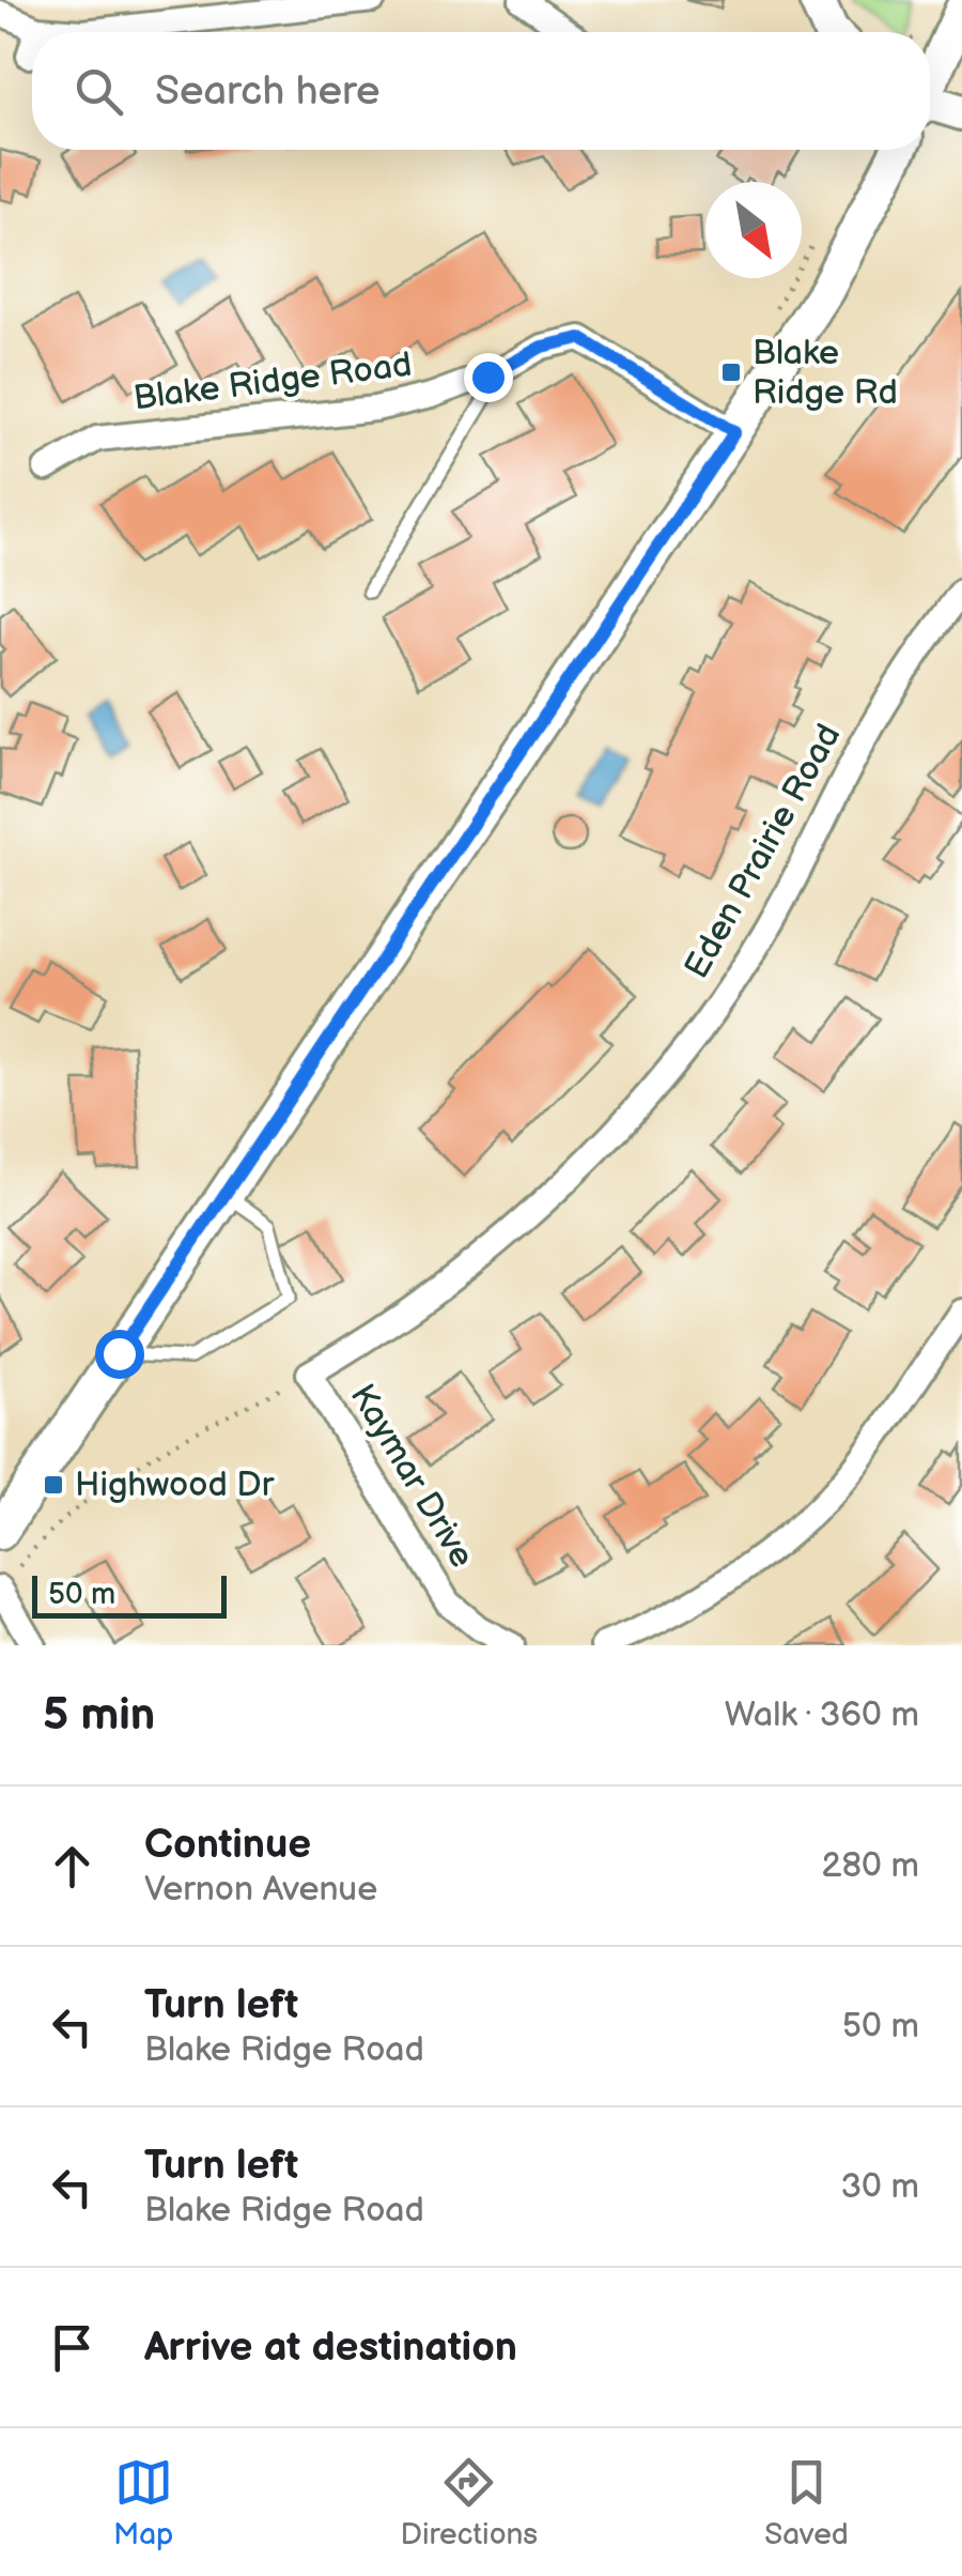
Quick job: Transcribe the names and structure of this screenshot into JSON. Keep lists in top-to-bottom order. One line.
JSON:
{"streets":{"street":["Blake Ridge Road","Eden Prairie Road","Kaymar Drive"]},"crossings":[["Eden Prairie Road","Kaymar Drive"]],"places":{"transit":["Blake Ridge Rd","Highwood Dr"]},"scale_bar":"50 m","north":"bottom right","page":{"search":"Search here","scale":"50 m","heading":["5 min","Walk · 360 m"],"list":[["Continue","Vernon Avenue","280 m"],["Turn left","Blake Ridge Road","50 m"],["Turn left","Blake Ridge Road","30 m"],"Arrive at destination"],"nav":["Map","Directions","Saved"]}}
